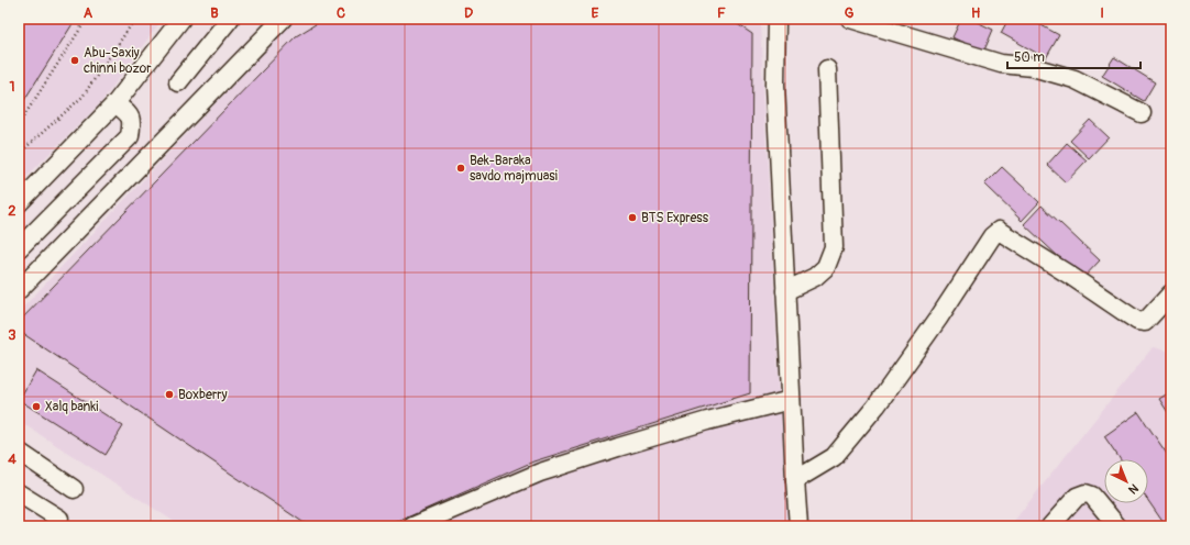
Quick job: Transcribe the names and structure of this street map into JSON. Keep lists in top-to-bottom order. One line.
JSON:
{"places":["Abu-Saxiy chinni bozor","Bek-Baraka savdo majmuasi","BTS Express","Boxberry","Xalq banki"],"scale_bar":"50 m","north":"bottom right","grid":{"columns":["A","B","C","D","E","F","G","H","I"],"rows":["1","2","3","4"]}}
